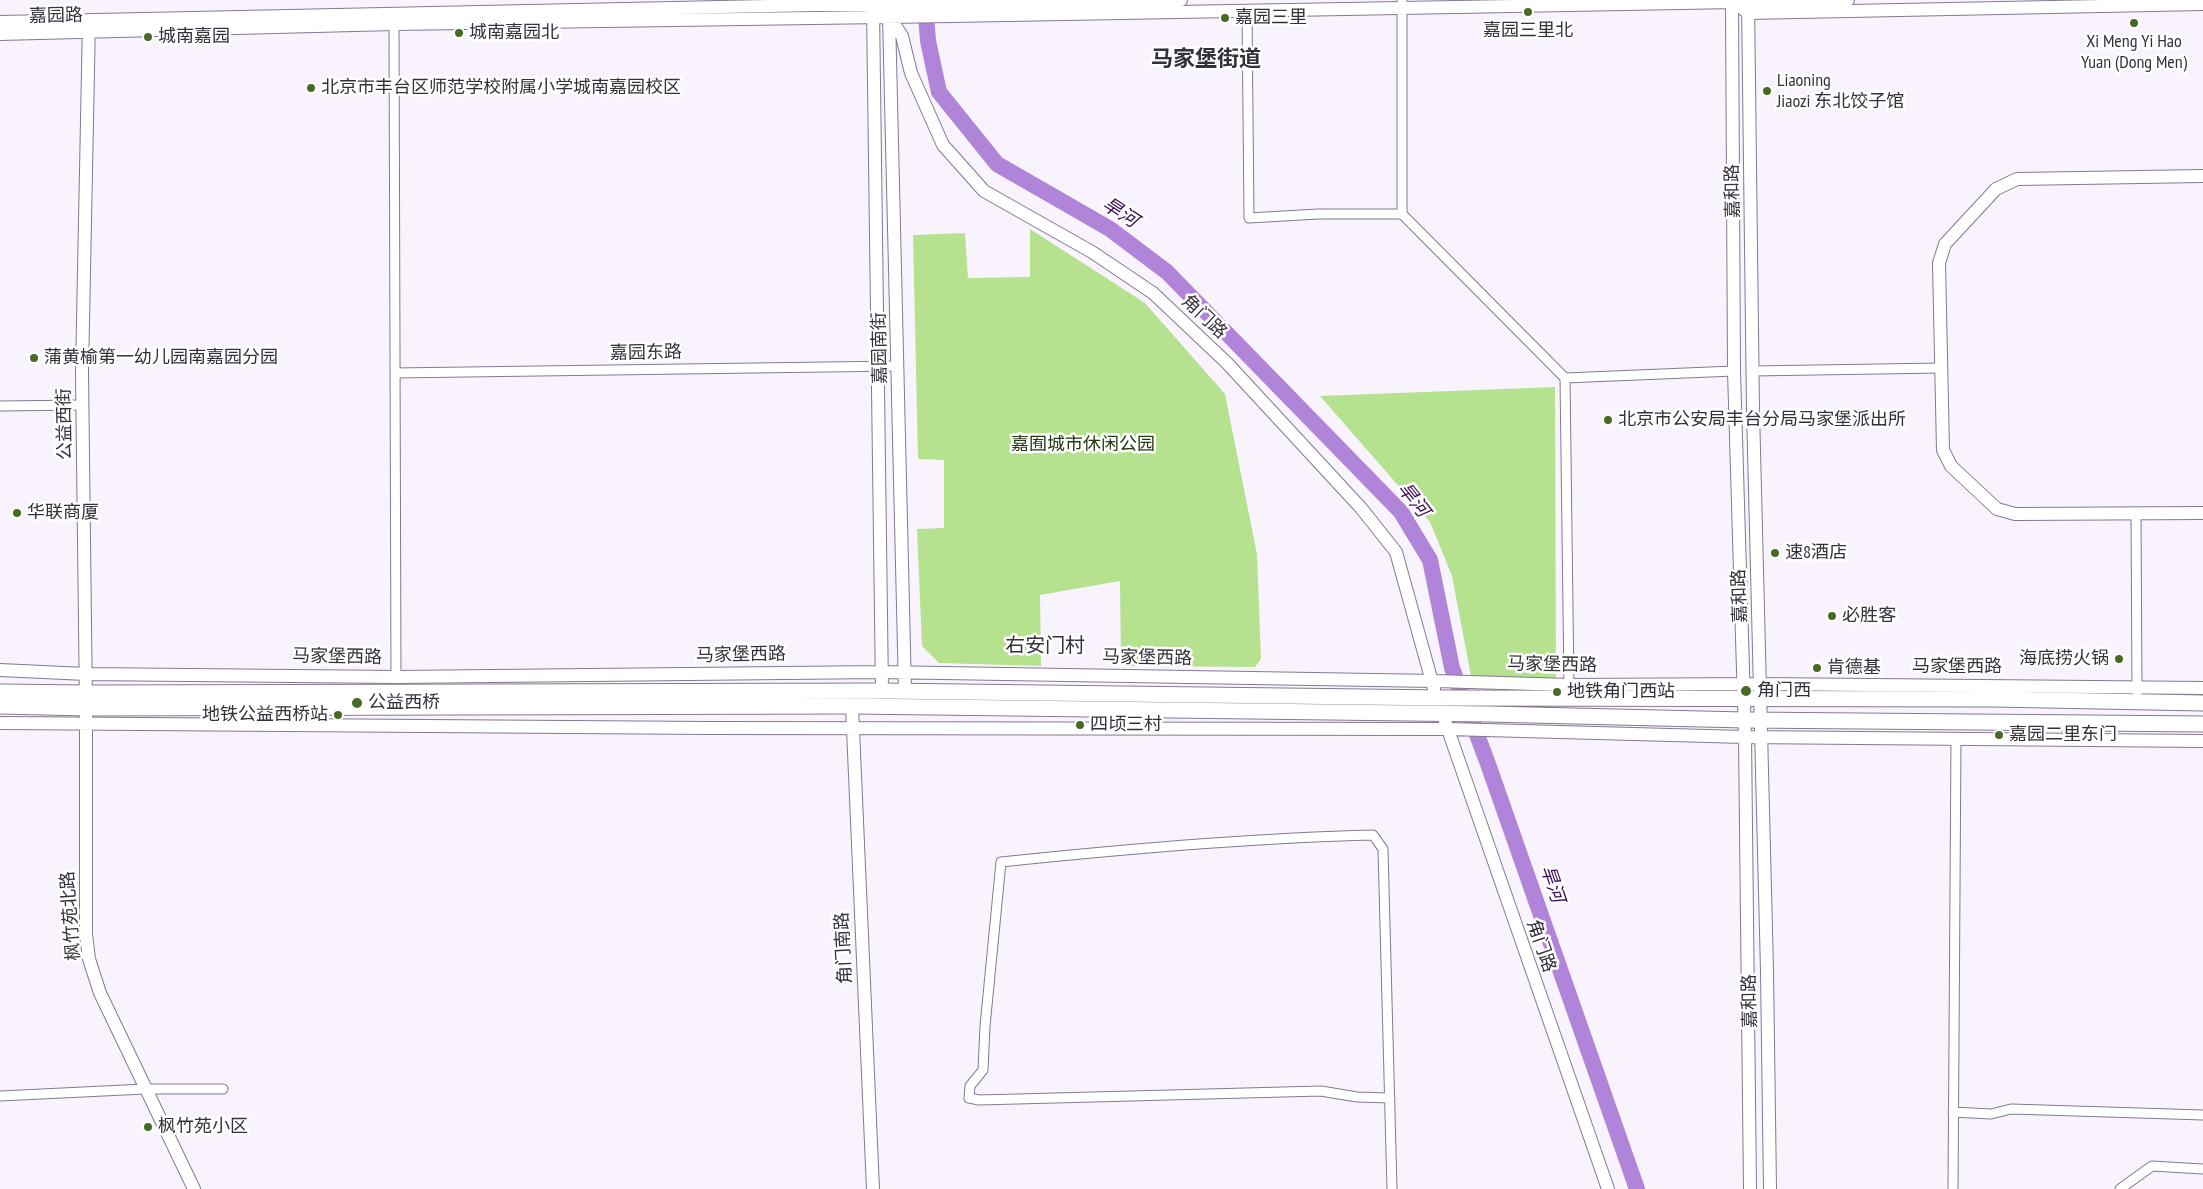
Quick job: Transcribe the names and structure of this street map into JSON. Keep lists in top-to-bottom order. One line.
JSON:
{"streets":{"main road":["马家堡西路"],"street":["嘉园路","嘉和路","角门路","嘉园南街","嘉园东路","公益西街","枫竹苑北路","角门南路"]},"crossings":[["嘉园路","嘉和路"],["嘉园路","角门路"],["嘉园路","嘉园南街"],["嘉园路","公益西街"],["嘉和路","马家堡西路"],["角门路","嘉园南街"],["角门路","马家堡西路"],["嘉园南街","嘉园东路"],["嘉园南街","马家堡西路"],["公益西街","马家堡西路"],["公益西街","枫竹苑北路"],["马家堡西路","枫竹苑北路"],["马家堡西路","角门南路"]],"districts":["马家堡街道","右安门村"],"water":["旱河"],"parks":["嘉囿城市休闲公园"],"places":["嘉园三里北","嘉园三里","Xi Meng Yi Hao Yuan (Dong Men)","城南嘉园北","城南嘉园","北京市丰台区师范学校附属小学城南嘉园校区","Liaoning Jiaozi 东北饺子馆","蒲黄榆第一幼儿园南嘉园分园","北京市公安局丰台分局马家堡派出所","华联商厦","速8酒店","必胜客","海底捞火锅","肯德基","角门西","地铁角门西站","公益西桥","地铁公益西桥站","四顷三村","嘉园二里东门","枫竹苑小区"]}
